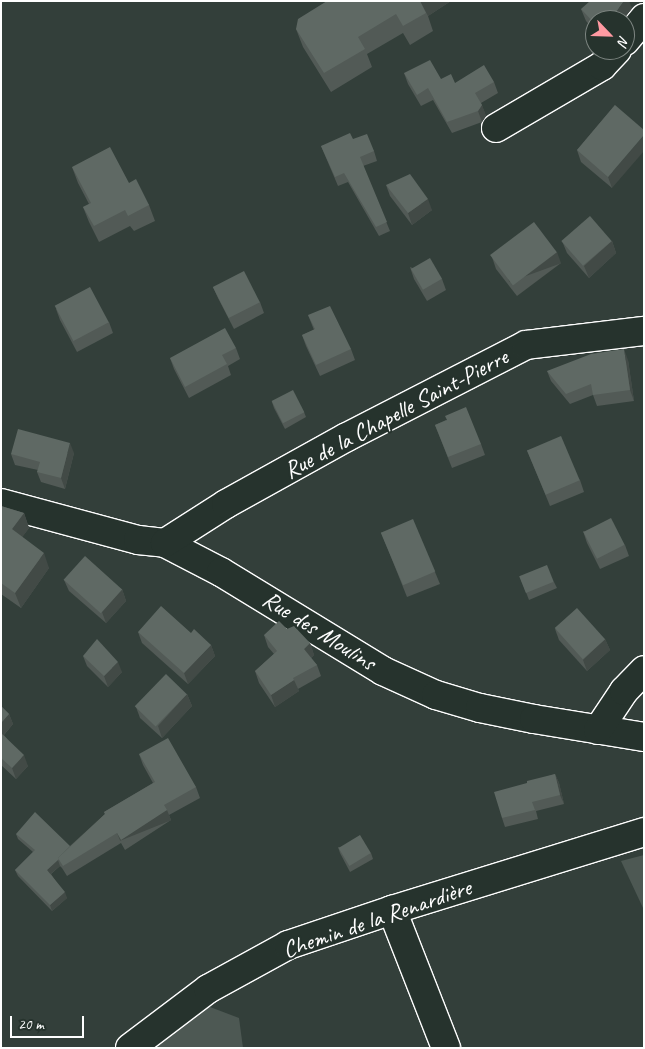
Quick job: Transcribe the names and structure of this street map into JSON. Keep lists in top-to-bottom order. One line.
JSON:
{"streets":{"street":["Rue de la Chapelle Saint-Pierre","Rue des Moulins","Chemin de la Renardière"]},"crossings":[["Rue de la Chapelle Saint-Pierre","Rue des Moulins"]],"scale_bar":"20 m","north":"bottom right"}
